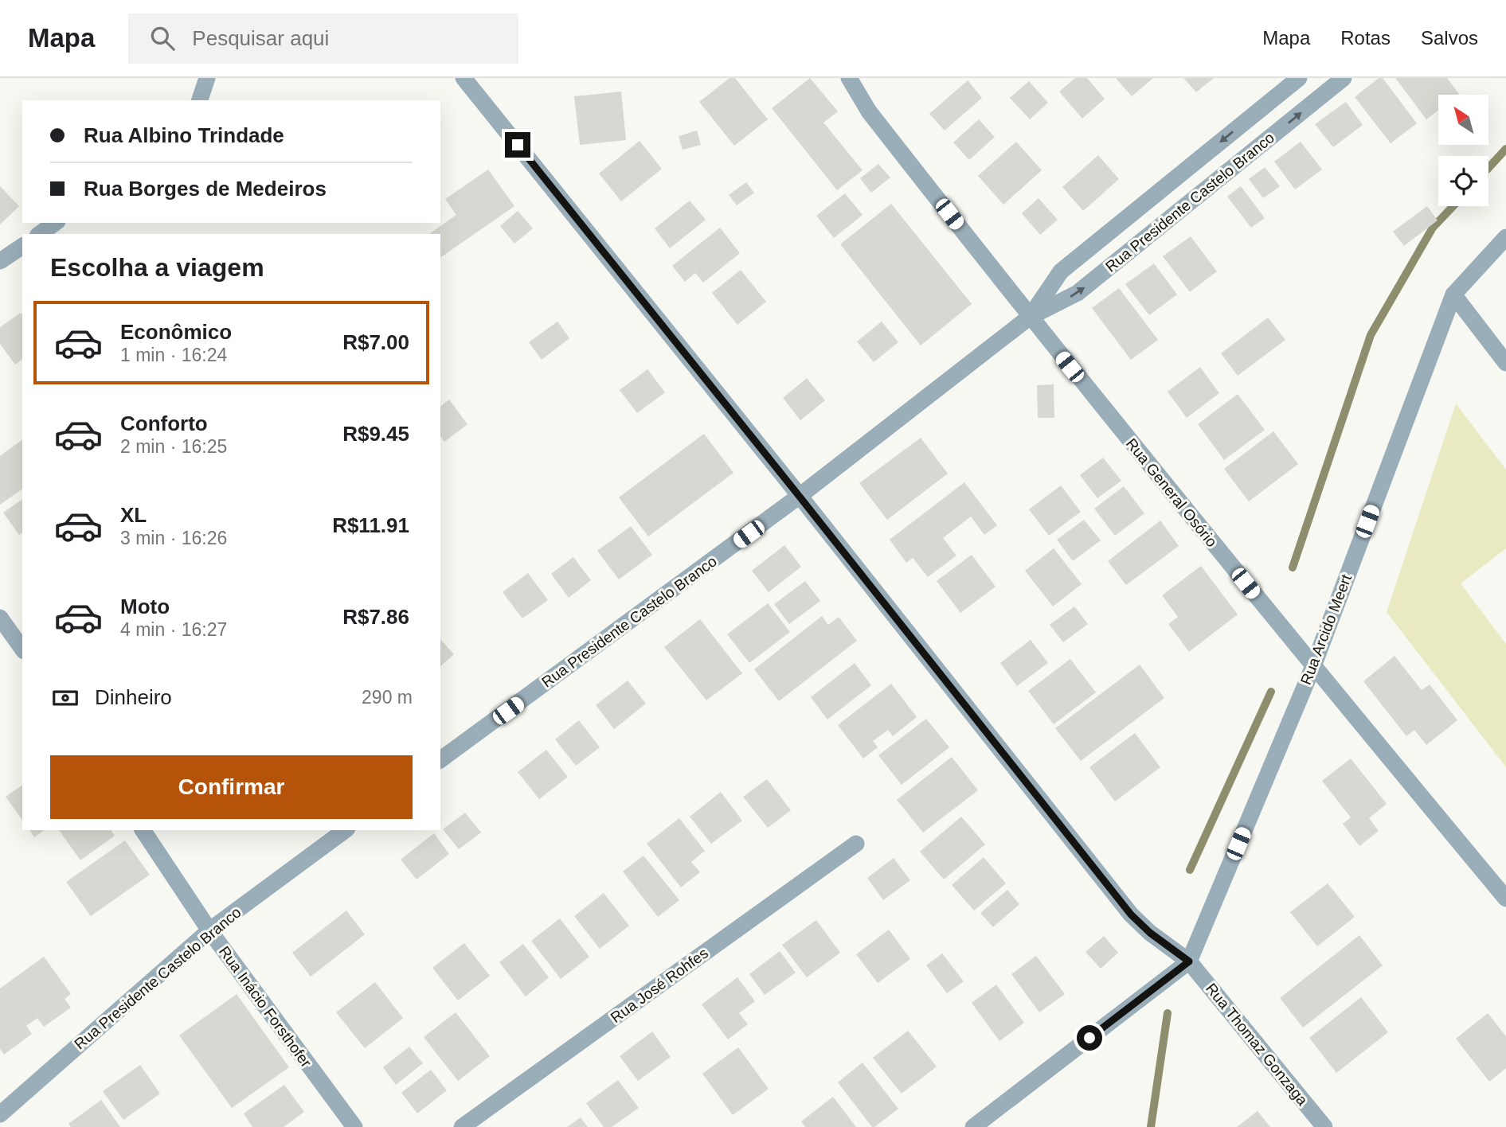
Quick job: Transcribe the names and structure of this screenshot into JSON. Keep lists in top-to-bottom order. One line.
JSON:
{"streets":{"street":["Rua Presidente Castelo Branco","Rua General Osório","Rua Arcido Meert","Rua José Rohfes","Rua Inácio Forsthofer","Rua Thomaz Gonzaga"]},"crossings":[["Rua Presidente Castelo Branco","Rua General Osório"],["Rua Presidente Castelo Branco","Rua Inácio Forsthofer"],["Rua Presidente Castelo Branco","Rua Thomaz Gonzaga"],["Rua General Osório","Rua Arcido Meert"],["Rua Arcido Meert","Rua Thomaz Gonzaga"]],"north":"top left","page":{"header":"Mapa","search":"Pesquisar aqui","nav":["Mapa","Rotas","Salvos"],"banner":["Rua Albino Trindade","Rua Borges de Medeiros"],"heading":"Escolha a viagem","list":[{"name":"Econômico","note":"1 min · 16:24","value":"R$7.00"},{"name":"Conforto","note":"2 min · 16:25","value":"R$9.45"},{"name":"XL","note":"3 min · 16:26","value":"R$11.91"},{"name":"Moto","note":"4 min · 16:27","value":"R$7.86"}],"pay":["Dinheiro","290 m"],"buttons":"Confirmar"}}
